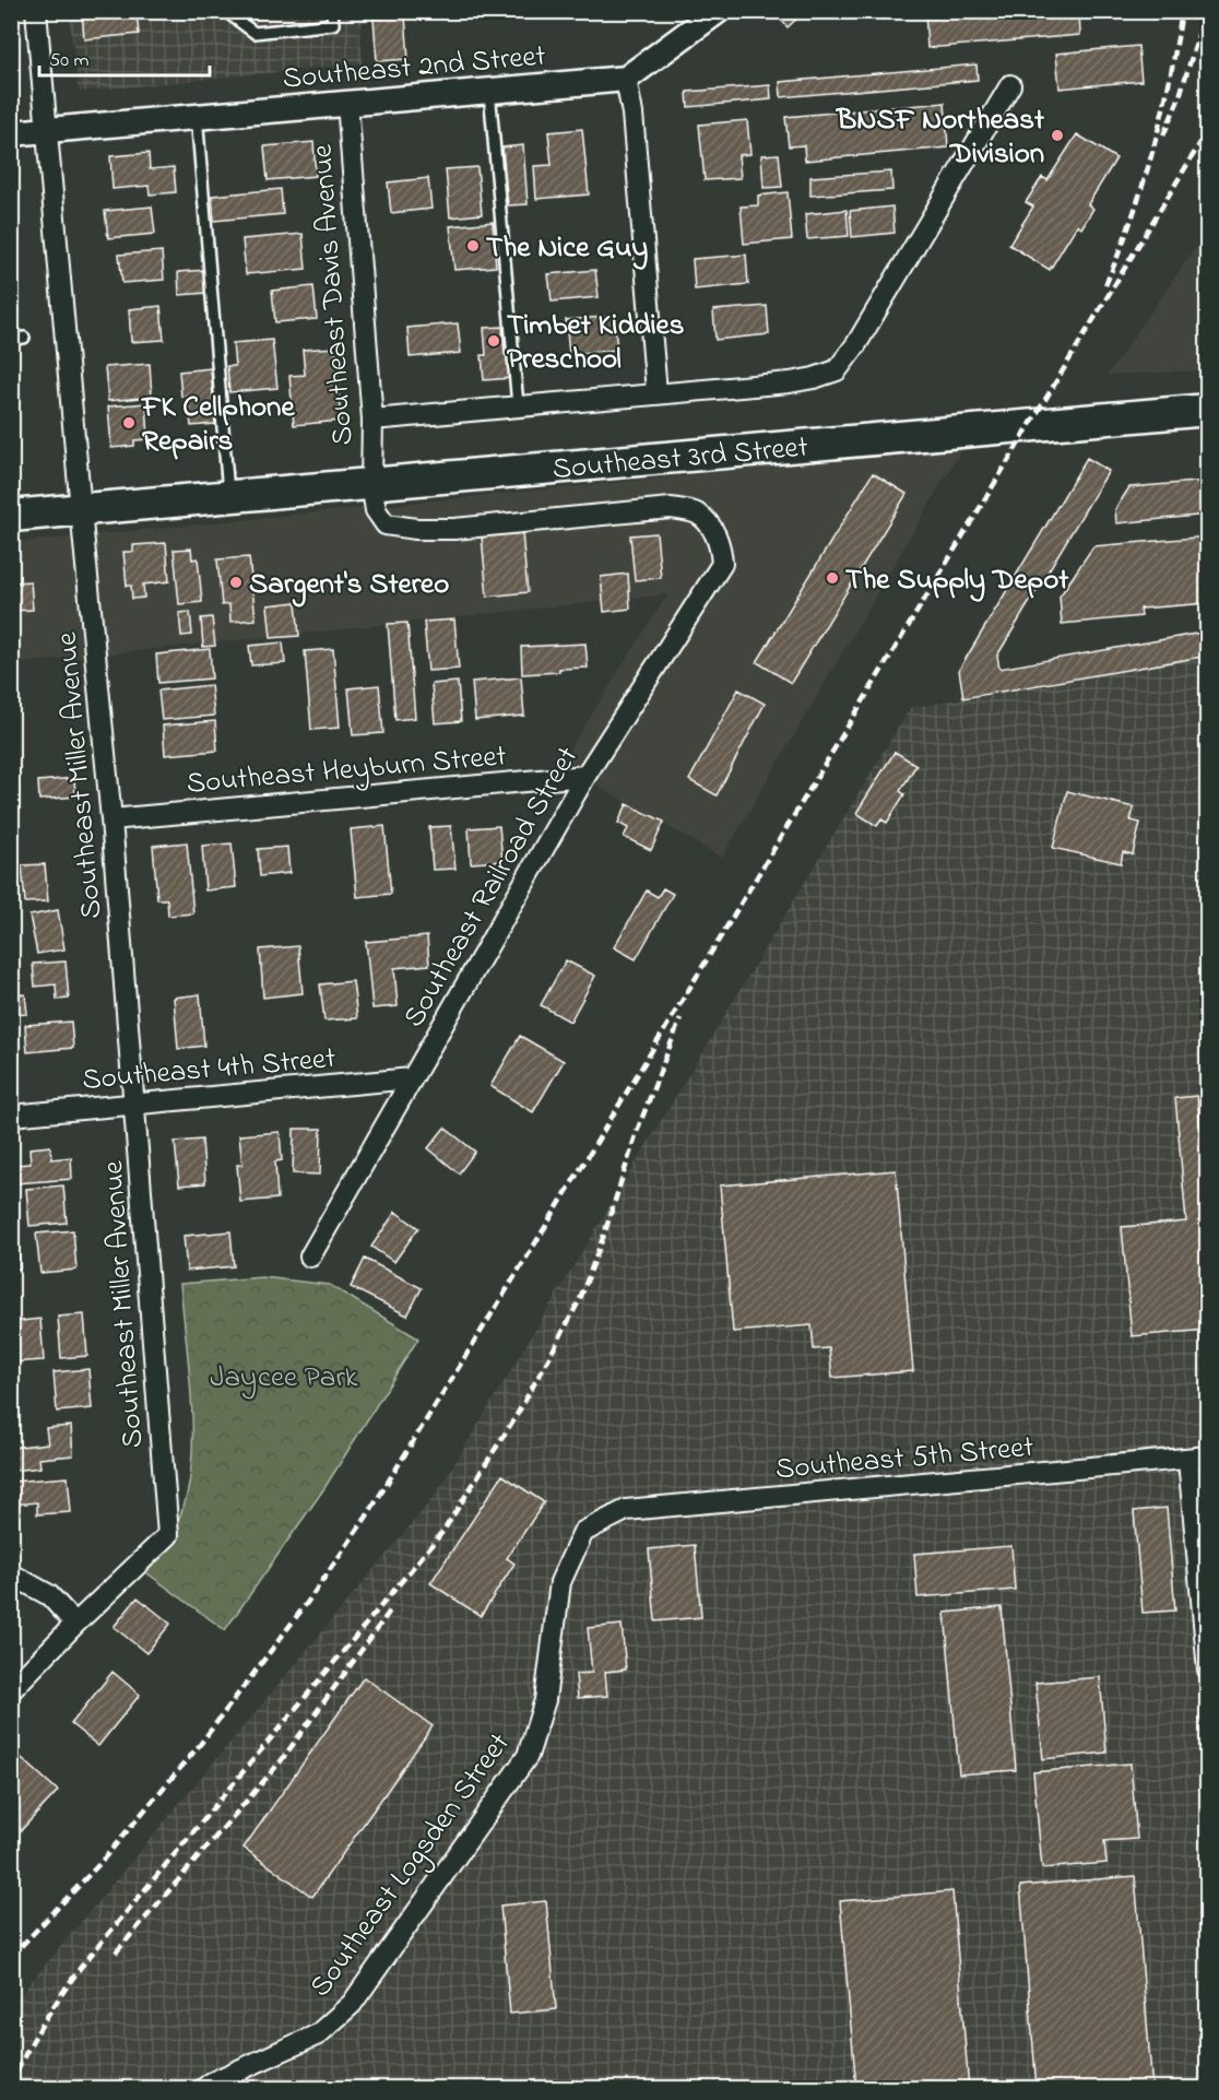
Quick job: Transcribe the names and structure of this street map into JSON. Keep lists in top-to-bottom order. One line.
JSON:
{"streets":{"main road":["Southeast 3rd Street"],"street":["Southeast 2nd Street","Southeast Davis Avenue","Southeast Heyburn Street","Southeast Miller Avenue","Southeast Railroad Street","Southeast 4th Street","Southeast 5th Street","Southeast Logsden Street"]},"crossings":[["Southeast 2nd Street","Southeast Davis Avenue"],["Southeast 2nd Street","Southeast Miller Avenue"],["Southeast Davis Avenue","Southeast 3rd Street"],["Southeast 3rd Street","Southeast Miller Avenue"],["Southeast 3rd Street","Southeast Railroad Street"],["Southeast Heyburn Street","Southeast Miller Avenue"],["Southeast Heyburn Street","Southeast Railroad Street"],["Southeast Miller Avenue","Southeast 4th Street"],["Southeast Railroad Street","Southeast 4th Street"],["Southeast 5th Street","Southeast Logsden Street"]],"parks":["Jaycee Park"],"places":["BNSF Northeast Division","The Nice Guy","Timbet Kiddies Preschool","FK Cellphone Repairs","The Supply Depot","Sargent's Stereo"],"scale_bar":"50 m"}
